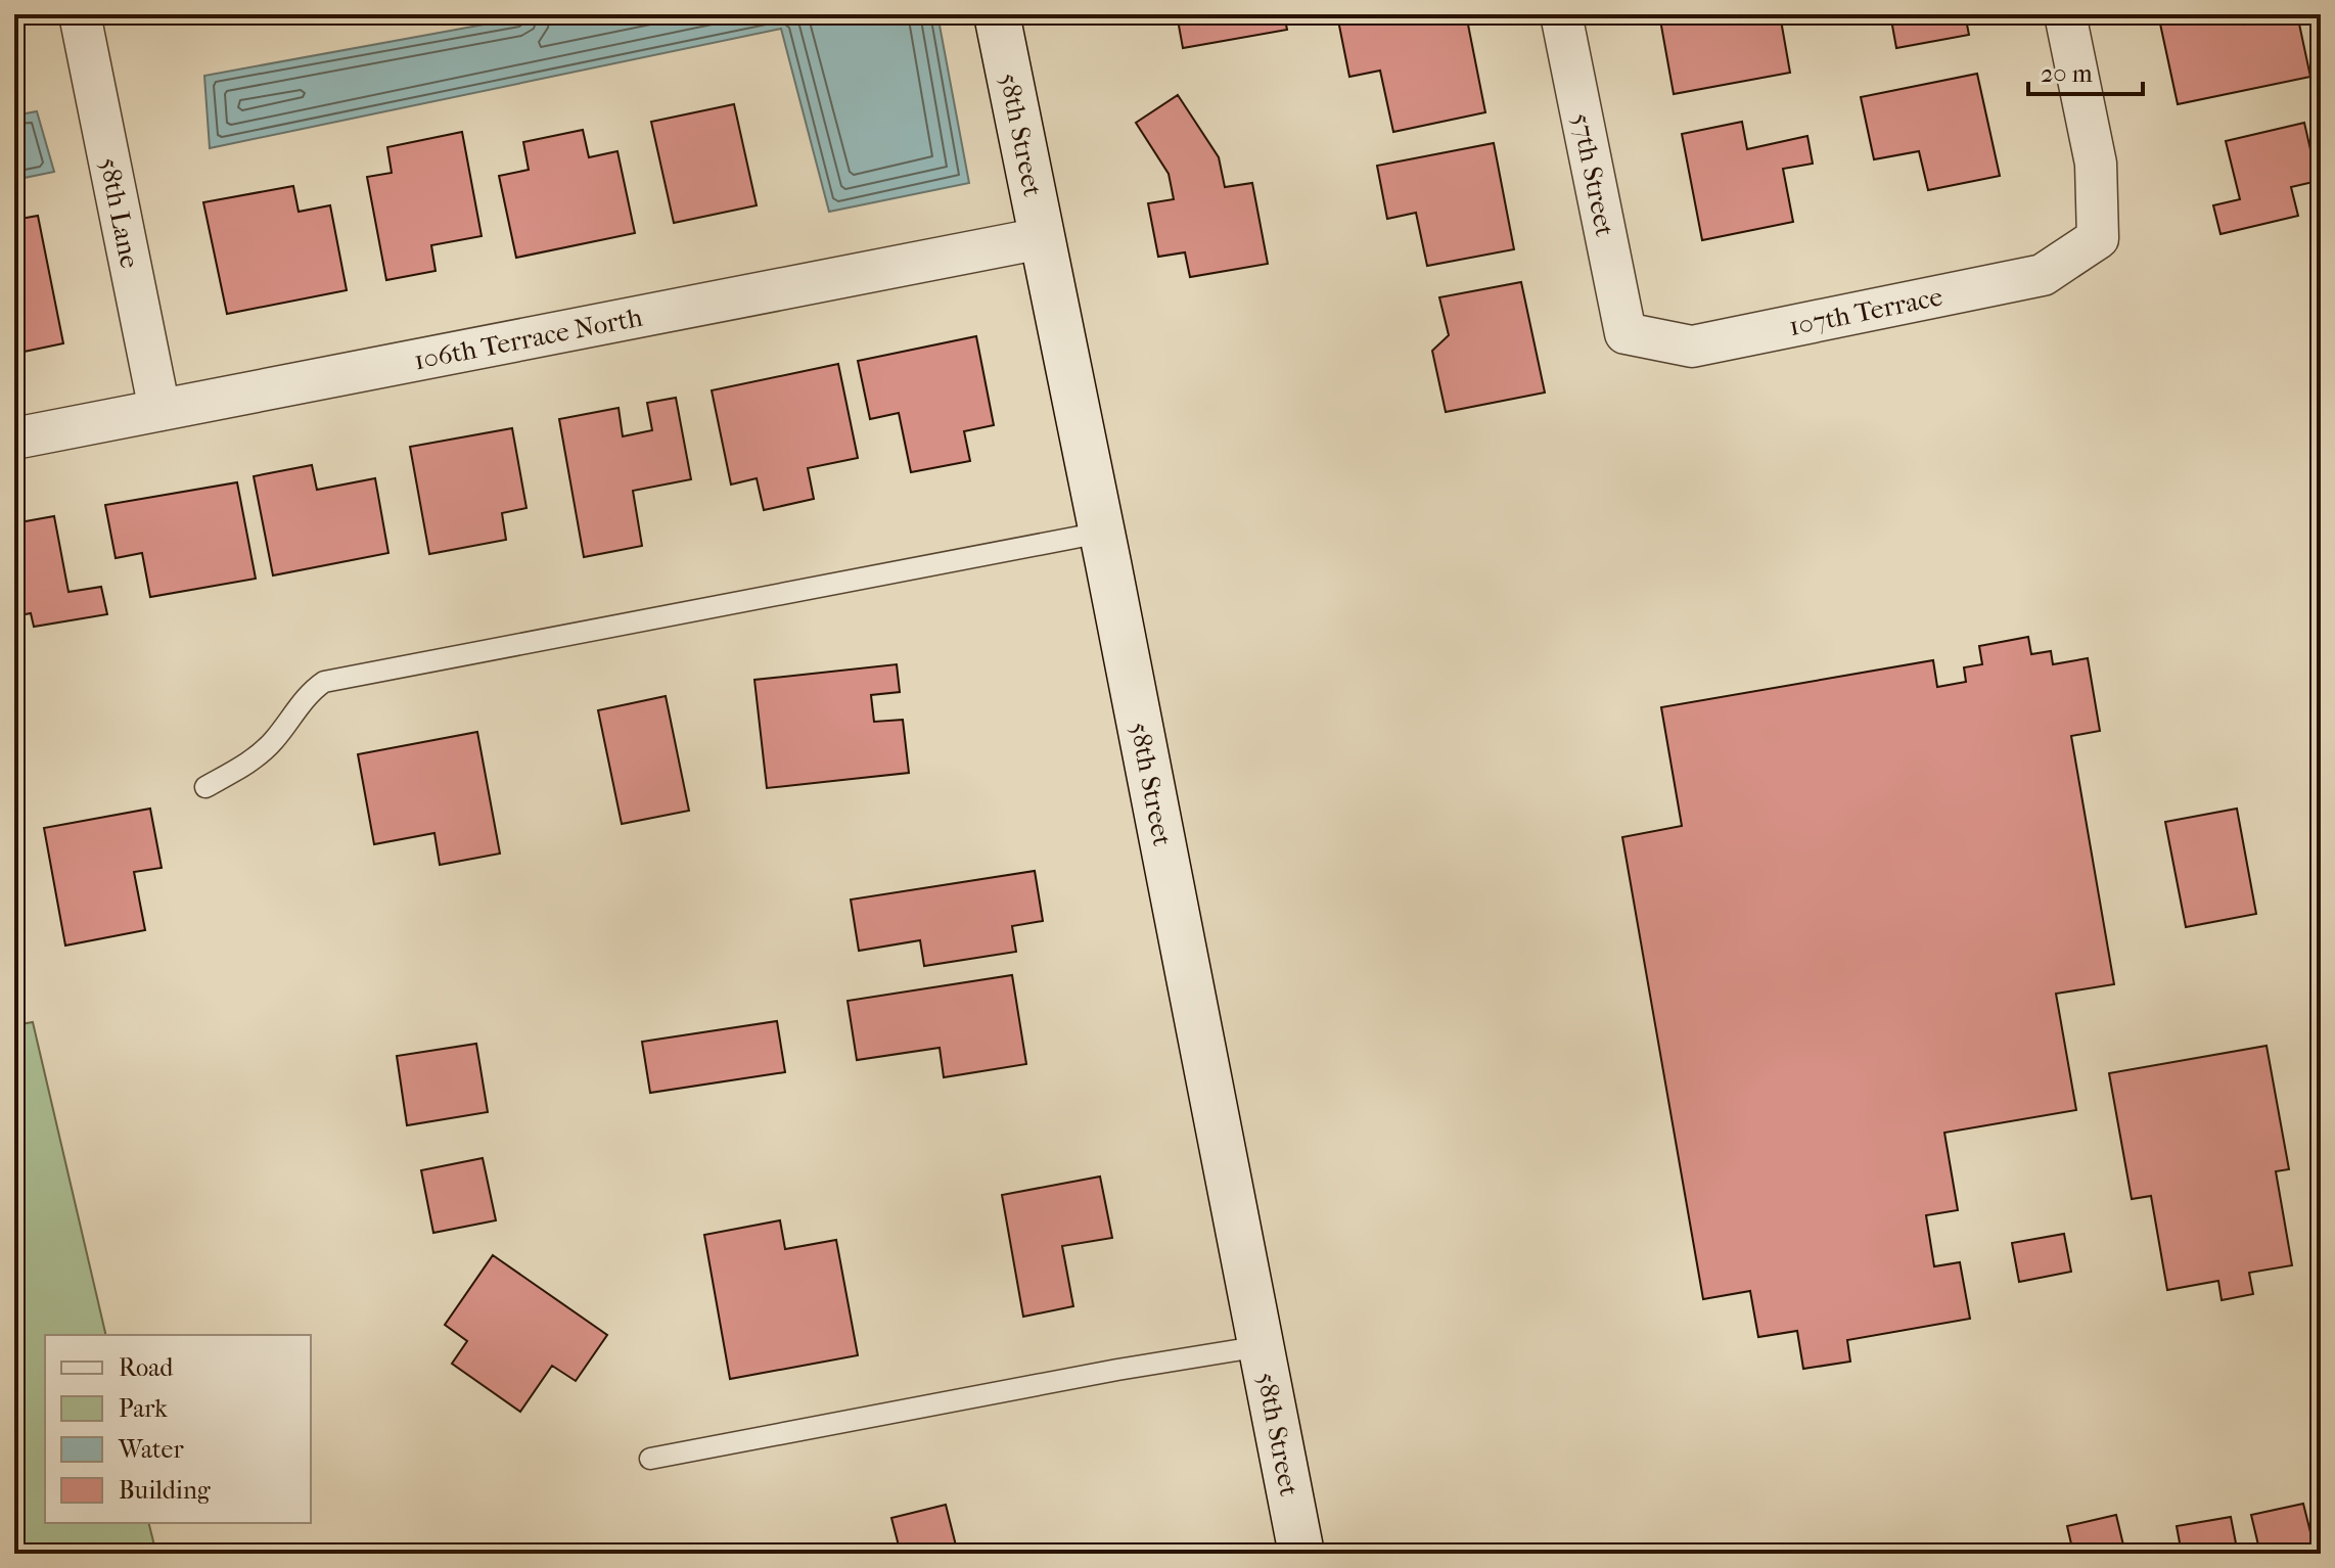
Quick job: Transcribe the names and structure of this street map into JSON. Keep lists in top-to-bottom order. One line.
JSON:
{"streets":{"street":["58th Street","57th Street","58th Lane","107th Terrace","106th Terrace North"]},"crossings":[["58th Street","106th Terrace North"],["57th Street","107th Terrace"],["58th Lane","106th Terrace North"]],"legend":["Road","Park","Water","Building"],"scale_bar":"20 m"}
